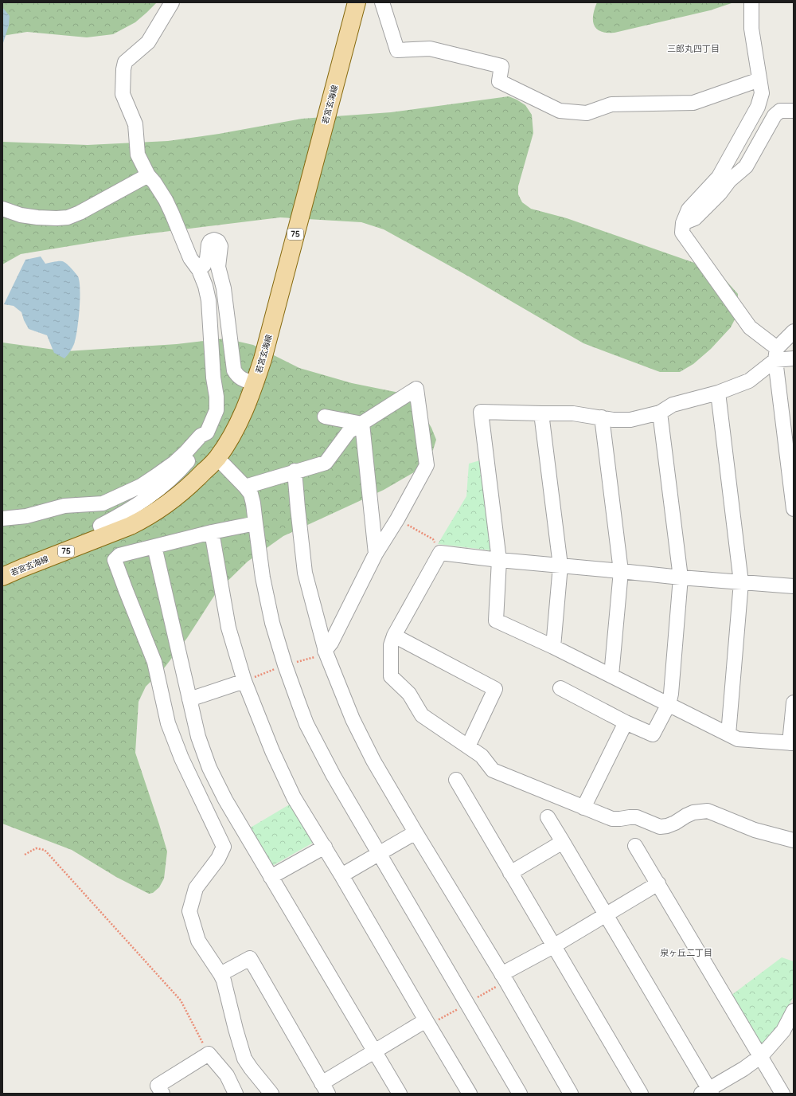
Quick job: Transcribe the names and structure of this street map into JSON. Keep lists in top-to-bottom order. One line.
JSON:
{"streets":{"main road":["若宮玄海線","75"]},"districts":["三郎丸四丁目","泉ヶ丘二丁目"]}
